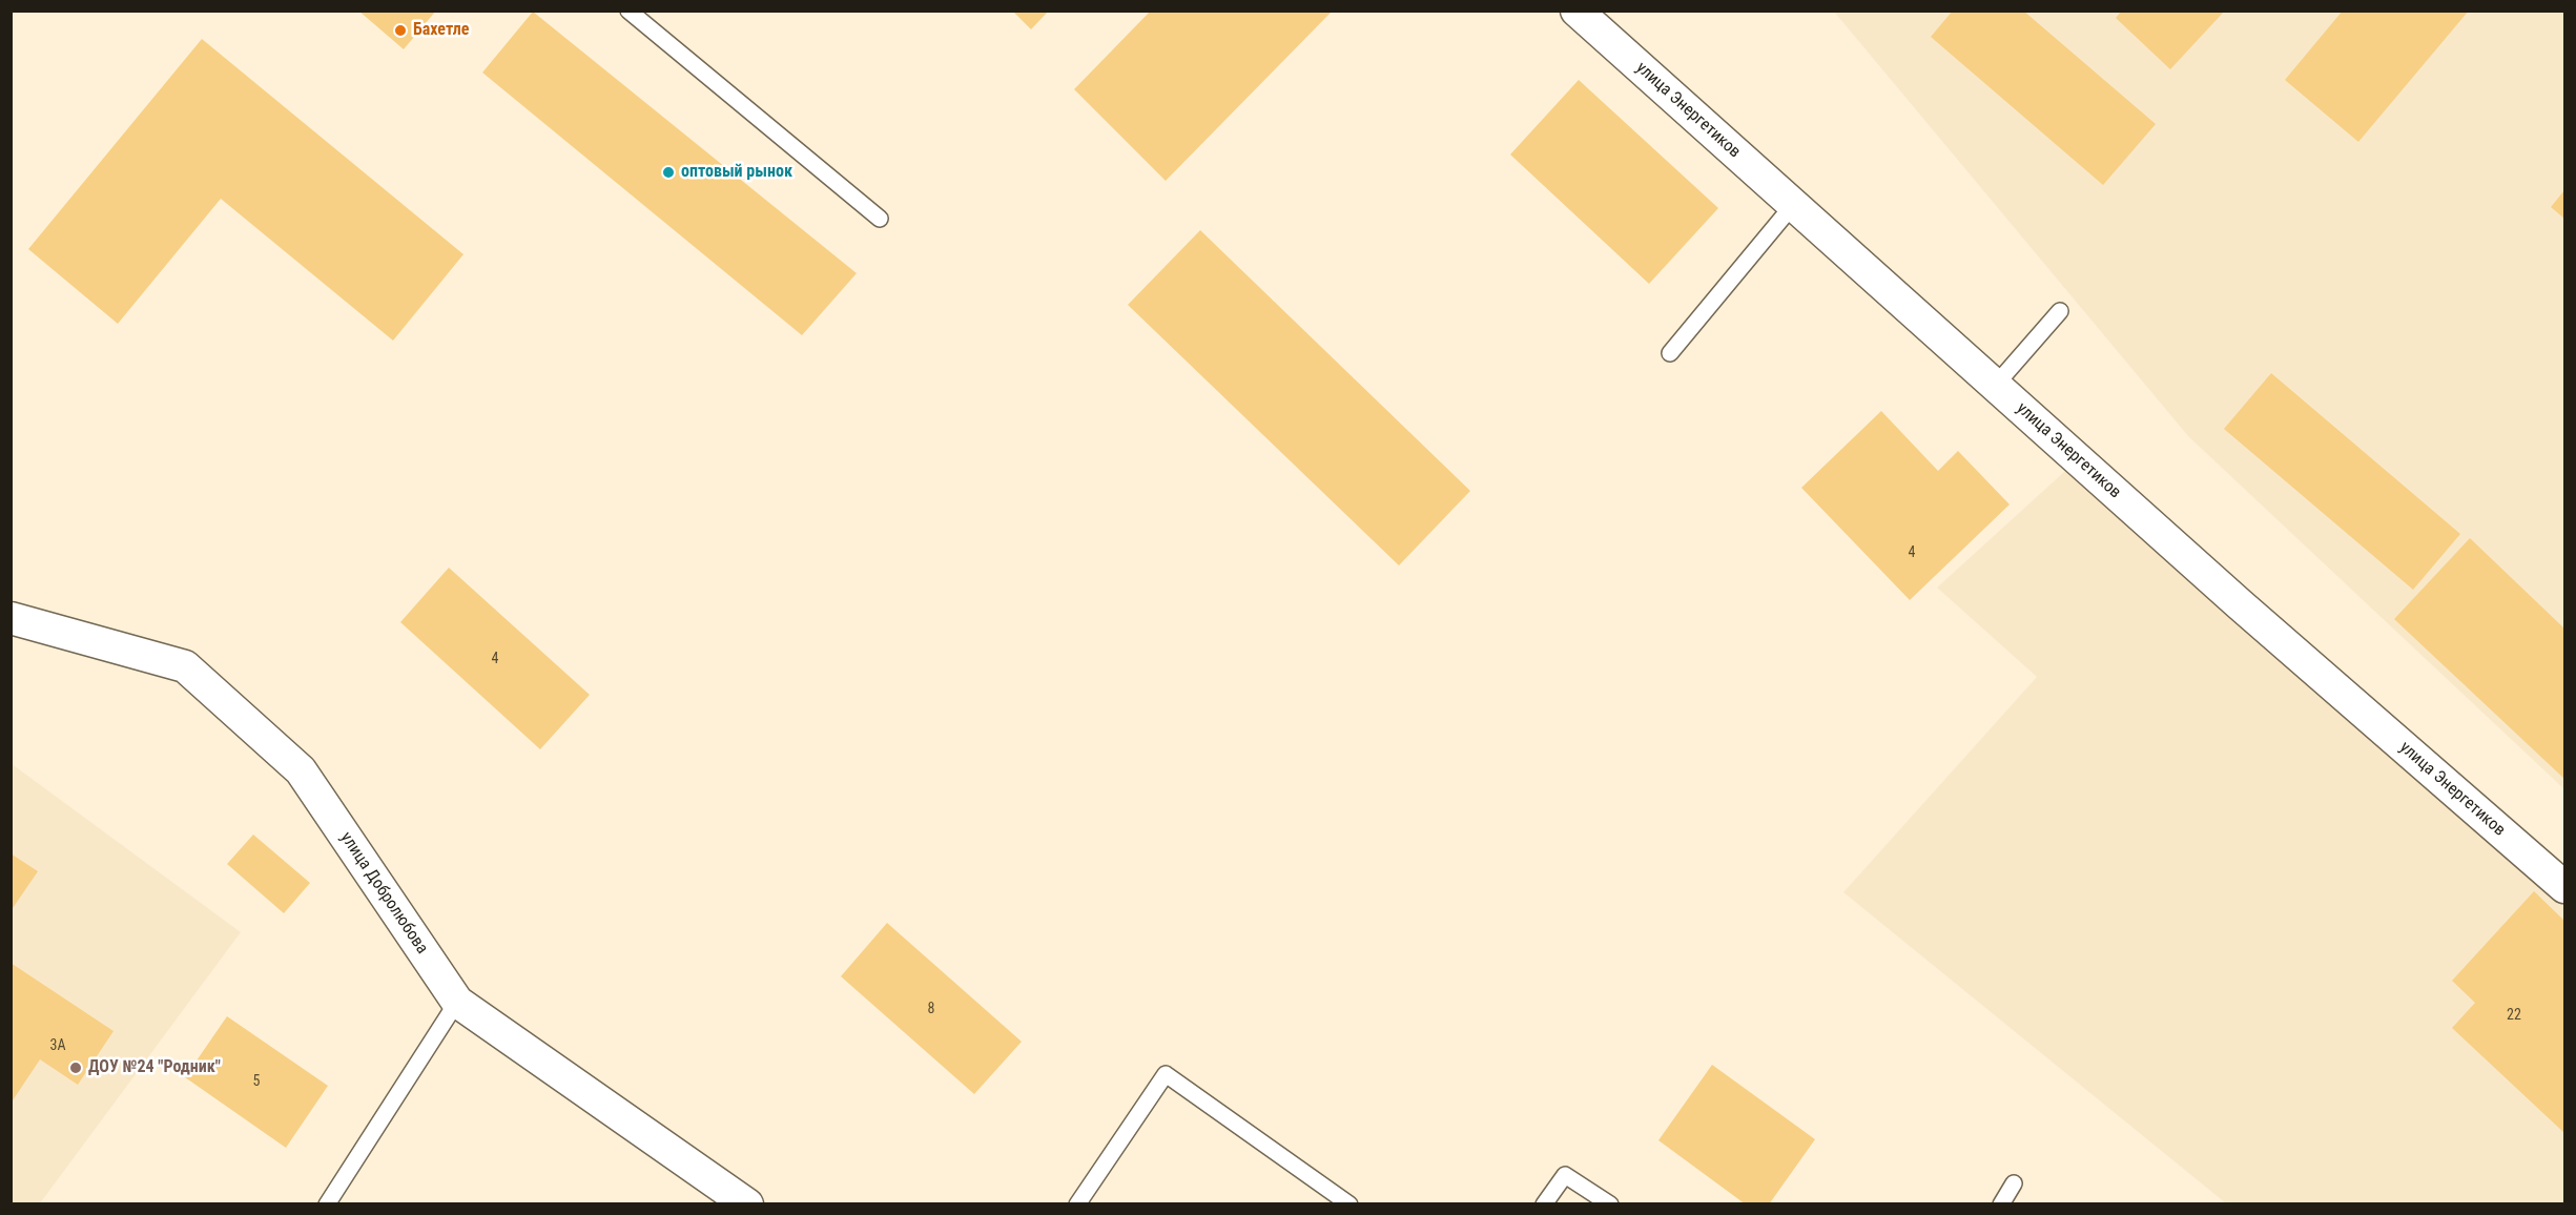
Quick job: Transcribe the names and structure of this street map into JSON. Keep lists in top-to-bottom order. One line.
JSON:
{"streets":{"street":["улица Энергетиков","улица Добролюбова"]},"places":["Бахетле","оптовый рынок","ДОУ №24 \"Родник\""],"house_numbers":["4","4","8","22","3А","5"]}
